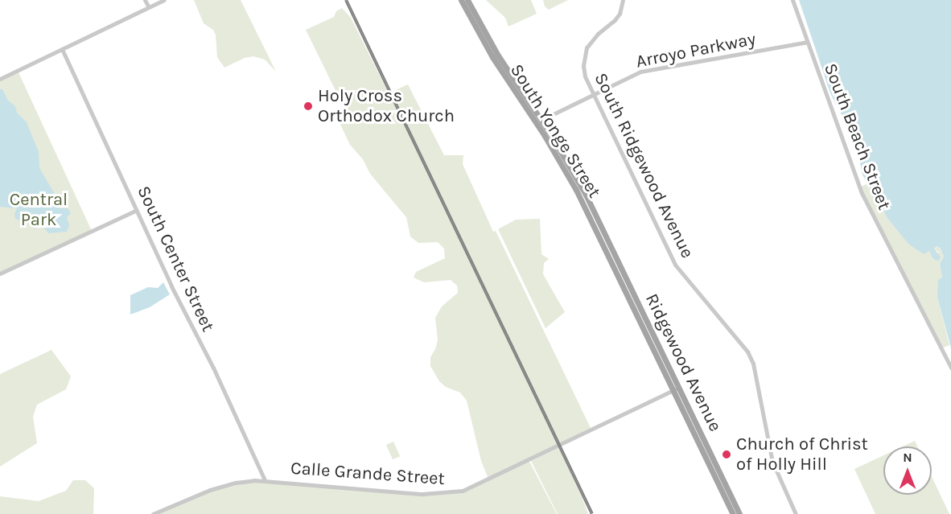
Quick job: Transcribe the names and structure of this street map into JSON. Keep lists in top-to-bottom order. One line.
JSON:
{"streets":{"main road":["South Yonge Street","Ridgewood Avenue"],"street":["Arroyo Parkway","South Beach Street","South Ridgewood Avenue","South Center Street","Calle Grande Street"]},"crossings":[["Arroyo Parkway","South Yonge Street"],["Arroyo Parkway","South Beach Street"],["Arroyo Parkway","South Ridgewood Avenue"],["South Yonge Street","Ridgewood Avenue"],["South Center Street","Calle Grande Street"],["Ridgewood Avenue","Calle Grande Street"]],"parks":["Central Park"],"places":["Holy Cross Orthodox Church","Church of Christ of Holly Hill"],"north":"top"}
